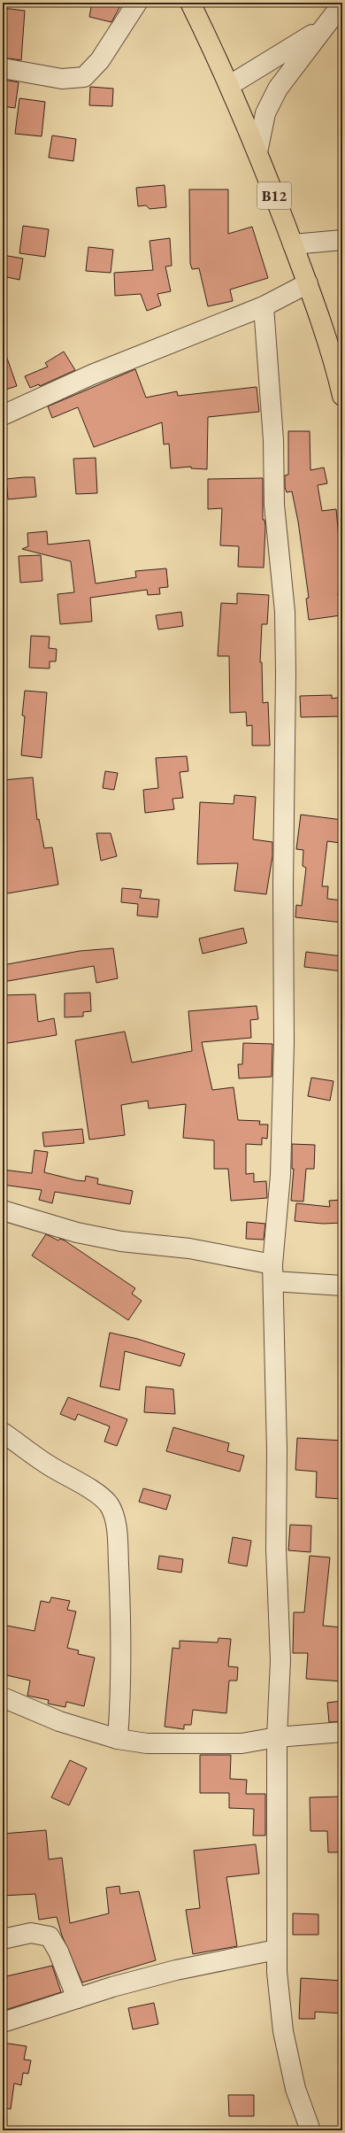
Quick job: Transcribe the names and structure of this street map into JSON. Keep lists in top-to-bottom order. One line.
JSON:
{"streets":{"highway":["B12"]}}
